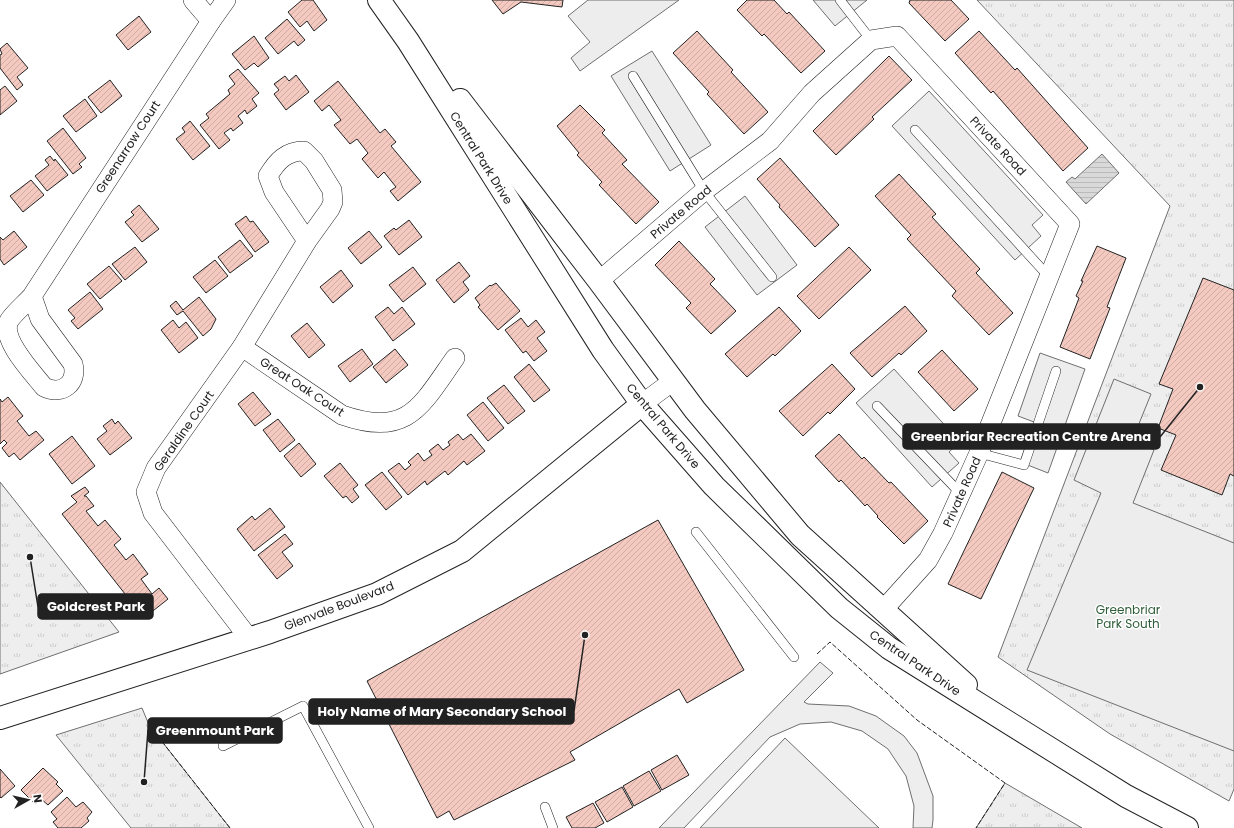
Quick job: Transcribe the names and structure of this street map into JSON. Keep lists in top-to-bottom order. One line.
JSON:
{"streets":{"street":["Private Road","Greenarrow Court","Central Park Drive","Great Oak Court","Geraldine Court","Glenvale Boulevard"]},"crossings":[["Private Road","Central Park Drive"],["Central Park Drive","Glenvale Boulevard"],["Great Oak Court","Geraldine Court"],["Geraldine Court","Glenvale Boulevard"]],"parks":["Greenbriar Park South"],"places":["Greenbriar Recreation Centre Arena","Goldcrest Park","Holy Name of Mary Secondary School","Greenmount Park"],"north":"right"}
